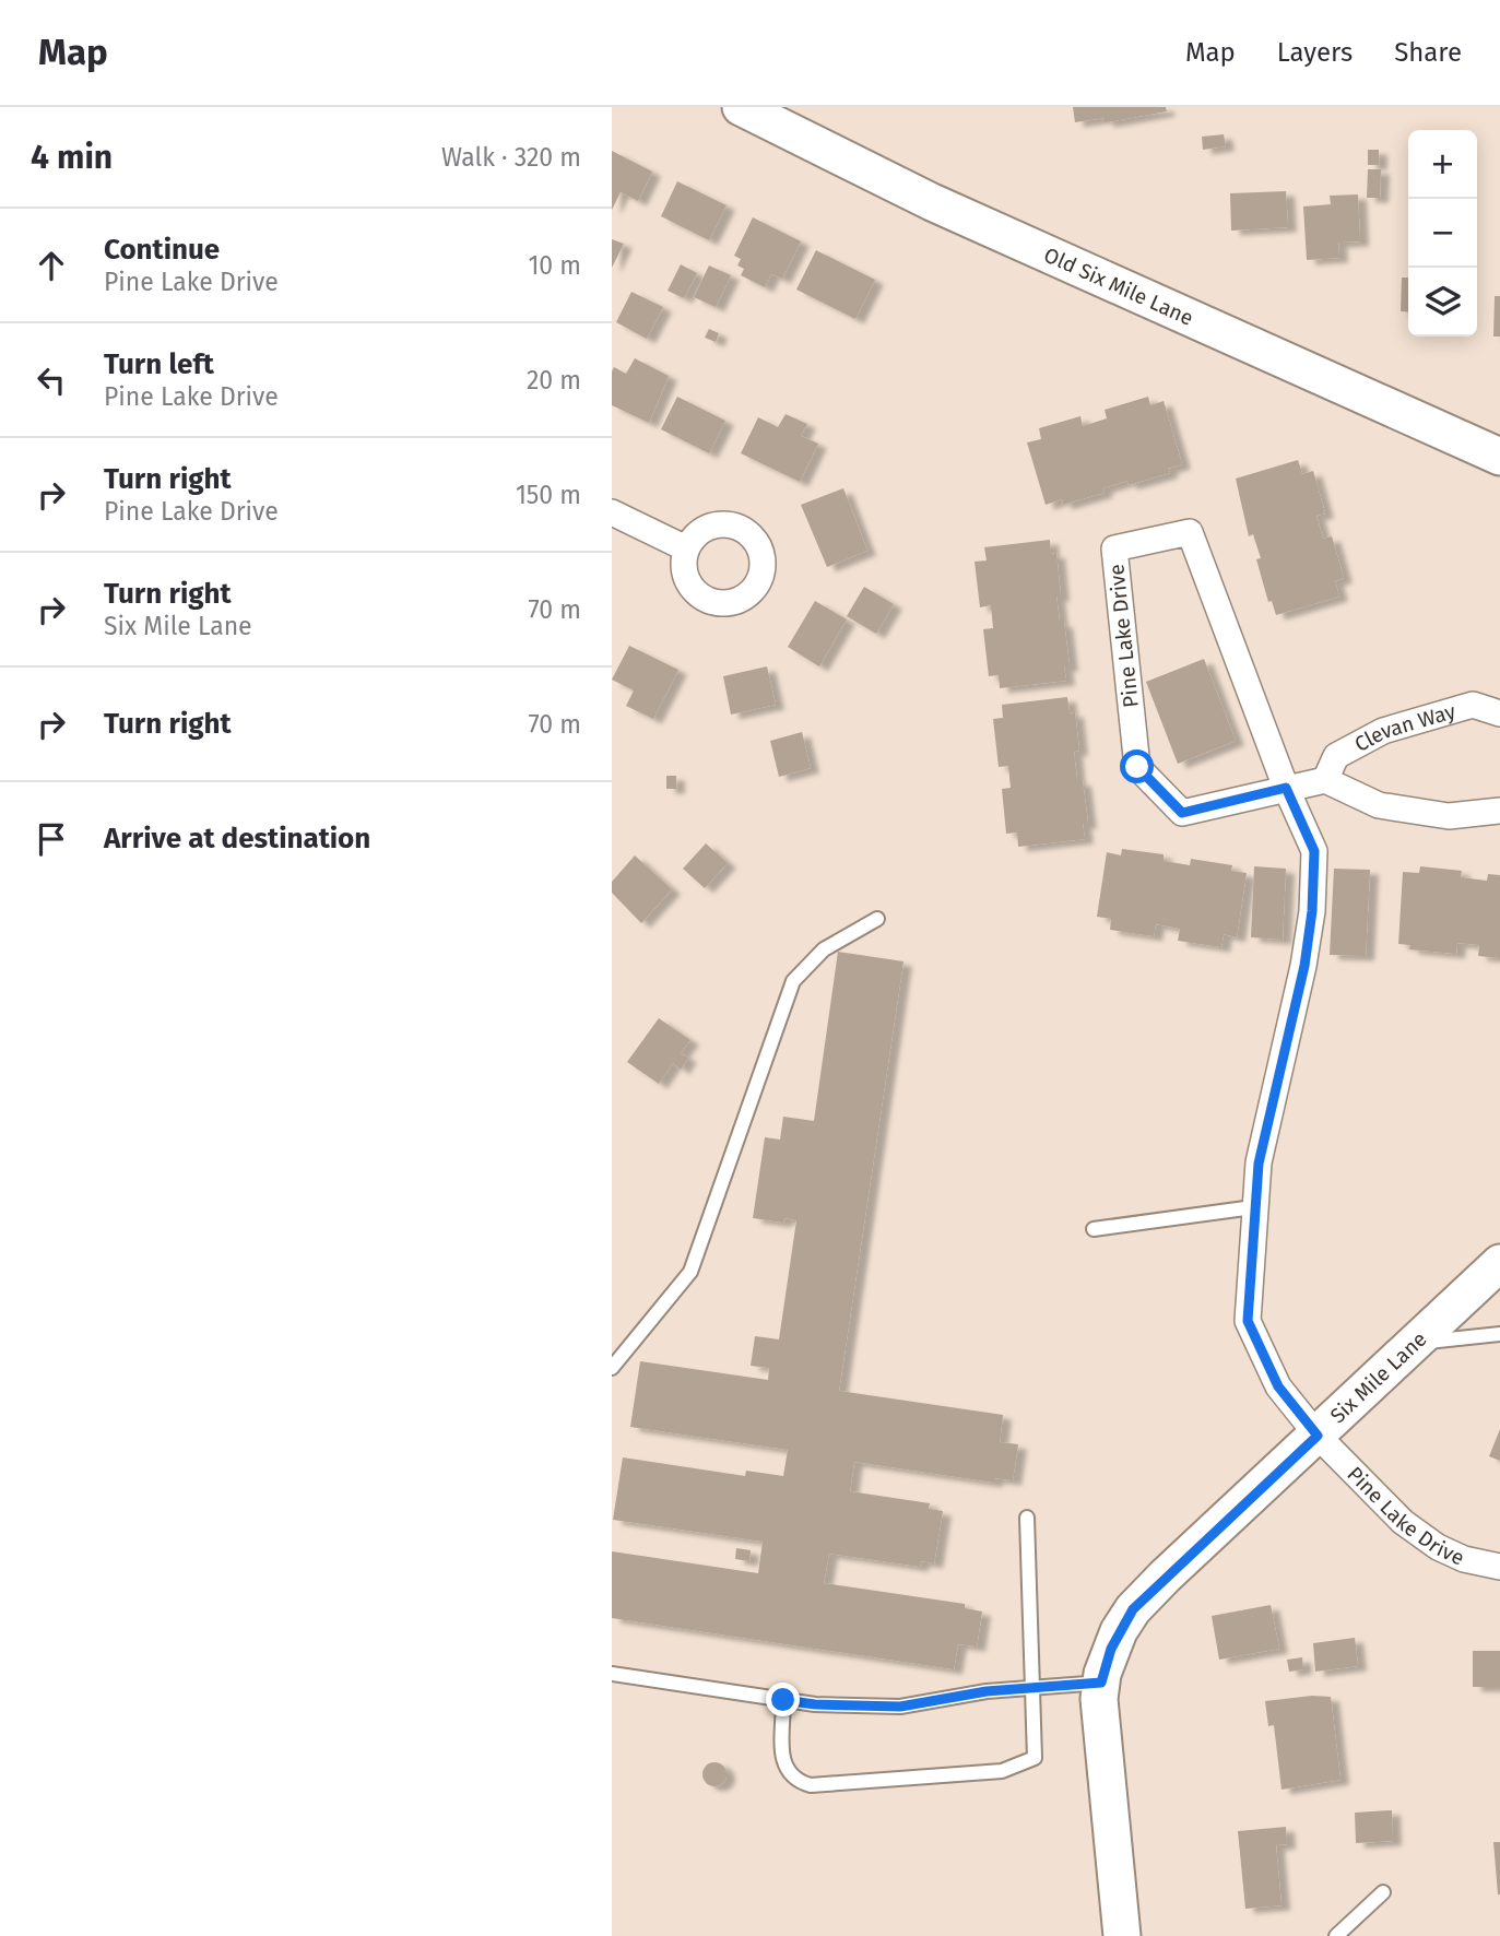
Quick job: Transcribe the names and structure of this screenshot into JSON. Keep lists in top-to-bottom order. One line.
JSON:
{"streets":{"street":["Old Six Mile Lane","Pine Lake Drive","Clevan Way","Six Mile Lane"]},"crossings":[["Pine Lake Drive","Six Mile Lane"]],"page":{"header":"Map","nav":["Map","Layers","Share"],"heading":["4 min","Walk · 320 m"],"map_buttons":["+","−"],"list":[["Continue","Pine Lake Drive","10 m"],["Turn left","Pine Lake Drive","20 m"],["Turn right","Pine Lake Drive","150 m"],["Turn right","Six Mile Lane","70 m"],["Turn right","70 m"],"Arrive at destination"]}}
